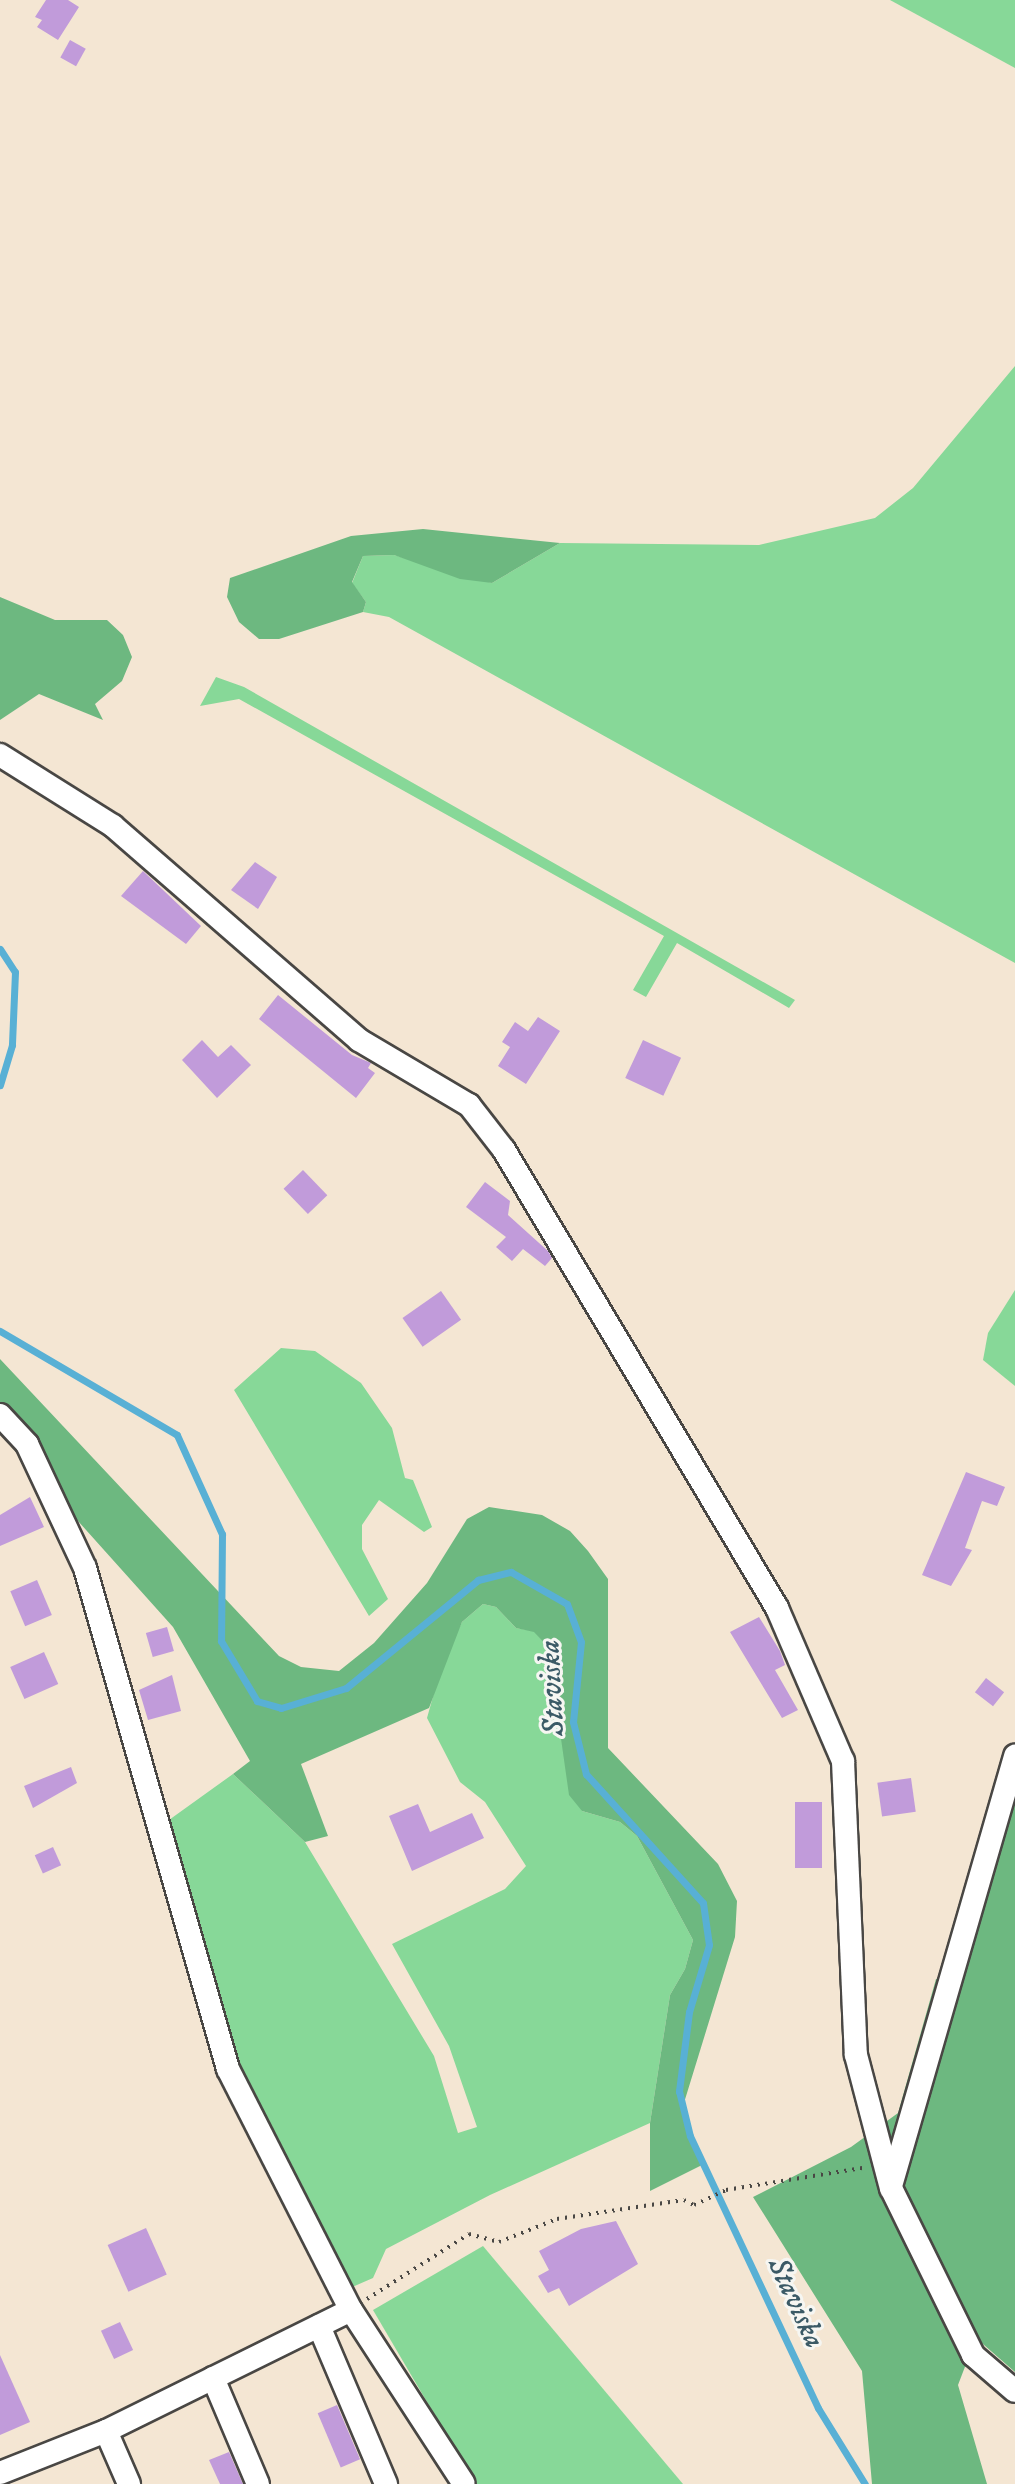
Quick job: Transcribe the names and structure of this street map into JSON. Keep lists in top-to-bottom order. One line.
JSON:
{"water":["Staviska"]}
